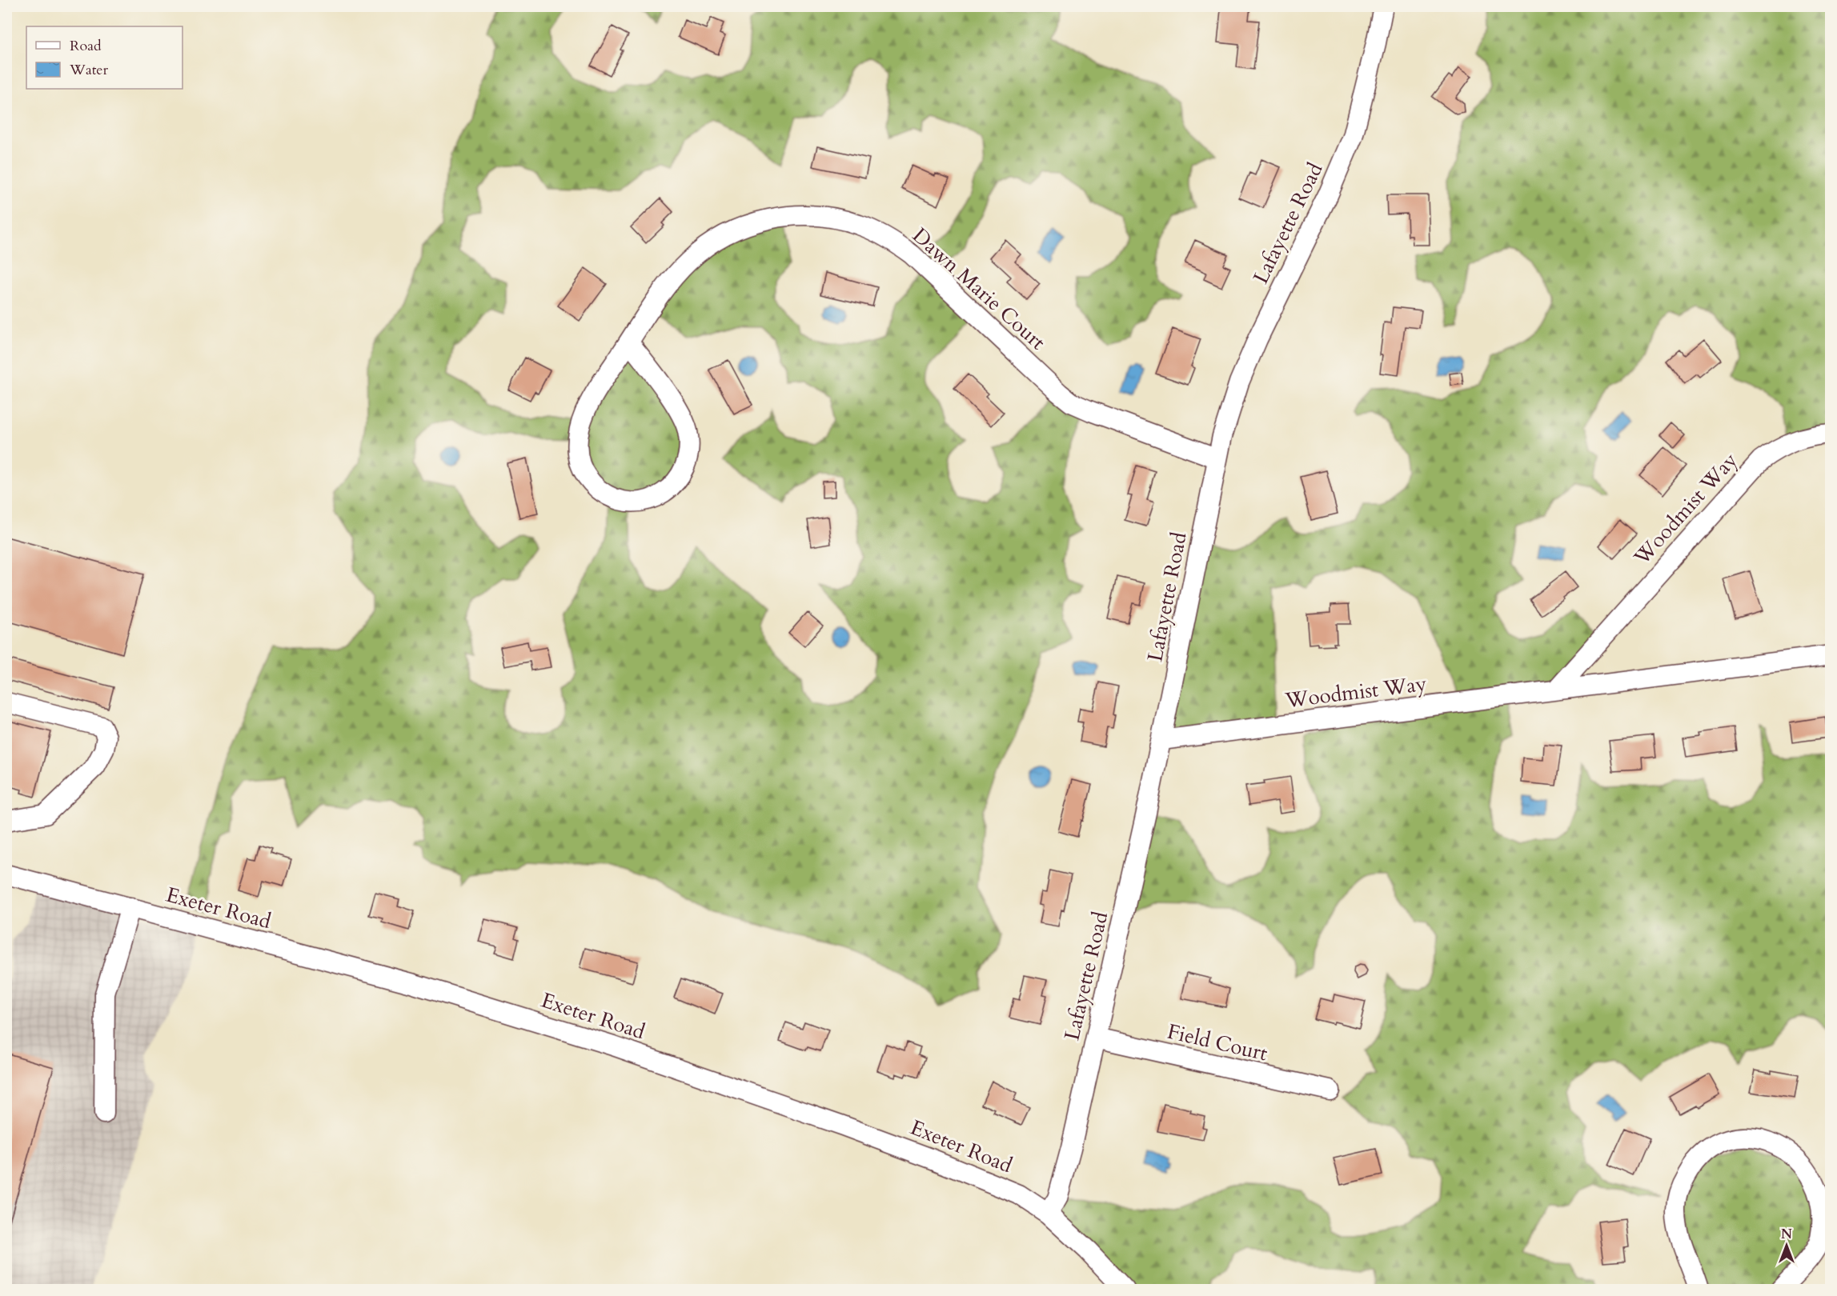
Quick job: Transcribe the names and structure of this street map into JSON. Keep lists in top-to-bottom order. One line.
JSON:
{"streets":{"street":["Lafayette Road","Dawn Marie Court","Woodmist Way","Exeter Road","Field Court"]},"crossings":[["Lafayette Road","Dawn Marie Court"],["Lafayette Road","Woodmist Way"],["Lafayette Road","Exeter Road"],["Lafayette Road","Field Court"]],"legend":["Road","Water"],"north":"top"}
